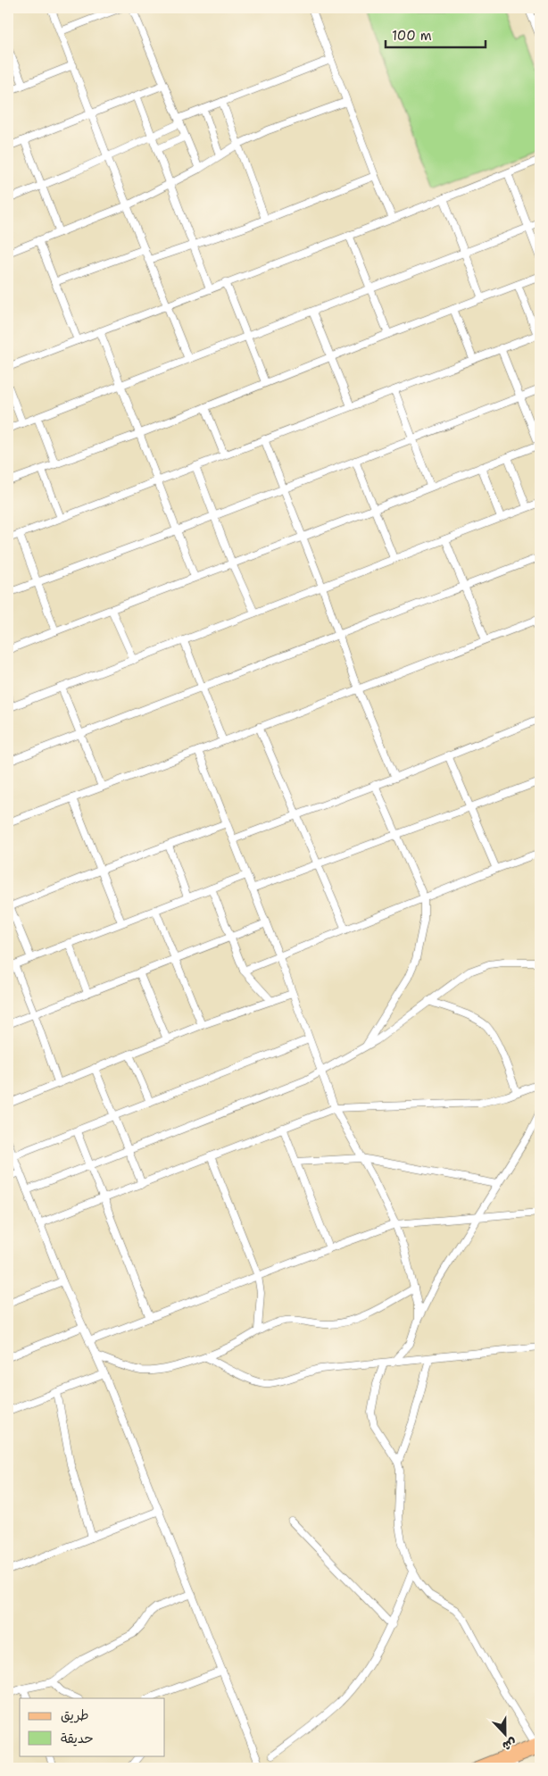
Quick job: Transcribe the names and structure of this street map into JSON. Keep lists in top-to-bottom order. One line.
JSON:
{"legend":["طريق","حديقة"],"scale_bar":"100 m","north":"bottom"}
